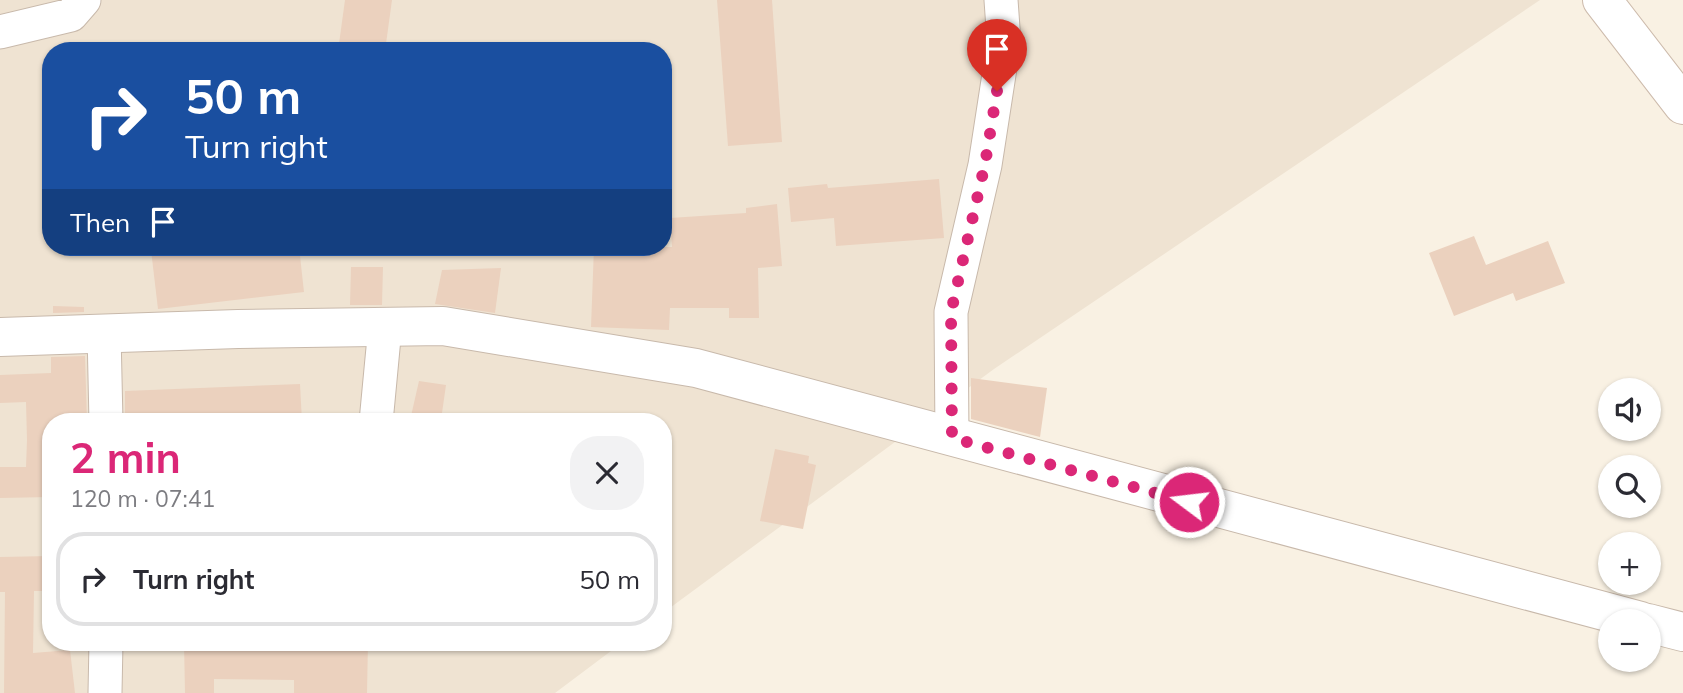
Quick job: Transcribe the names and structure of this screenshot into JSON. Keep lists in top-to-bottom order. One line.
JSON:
{"page":{"turn":["50 m","Turn right"],"then":"Then","map_buttons":["+","−"],"heading":["2 min","120 m · 07:41"],"list":[{"name":"Turn right","value":"50 m"}]}}
